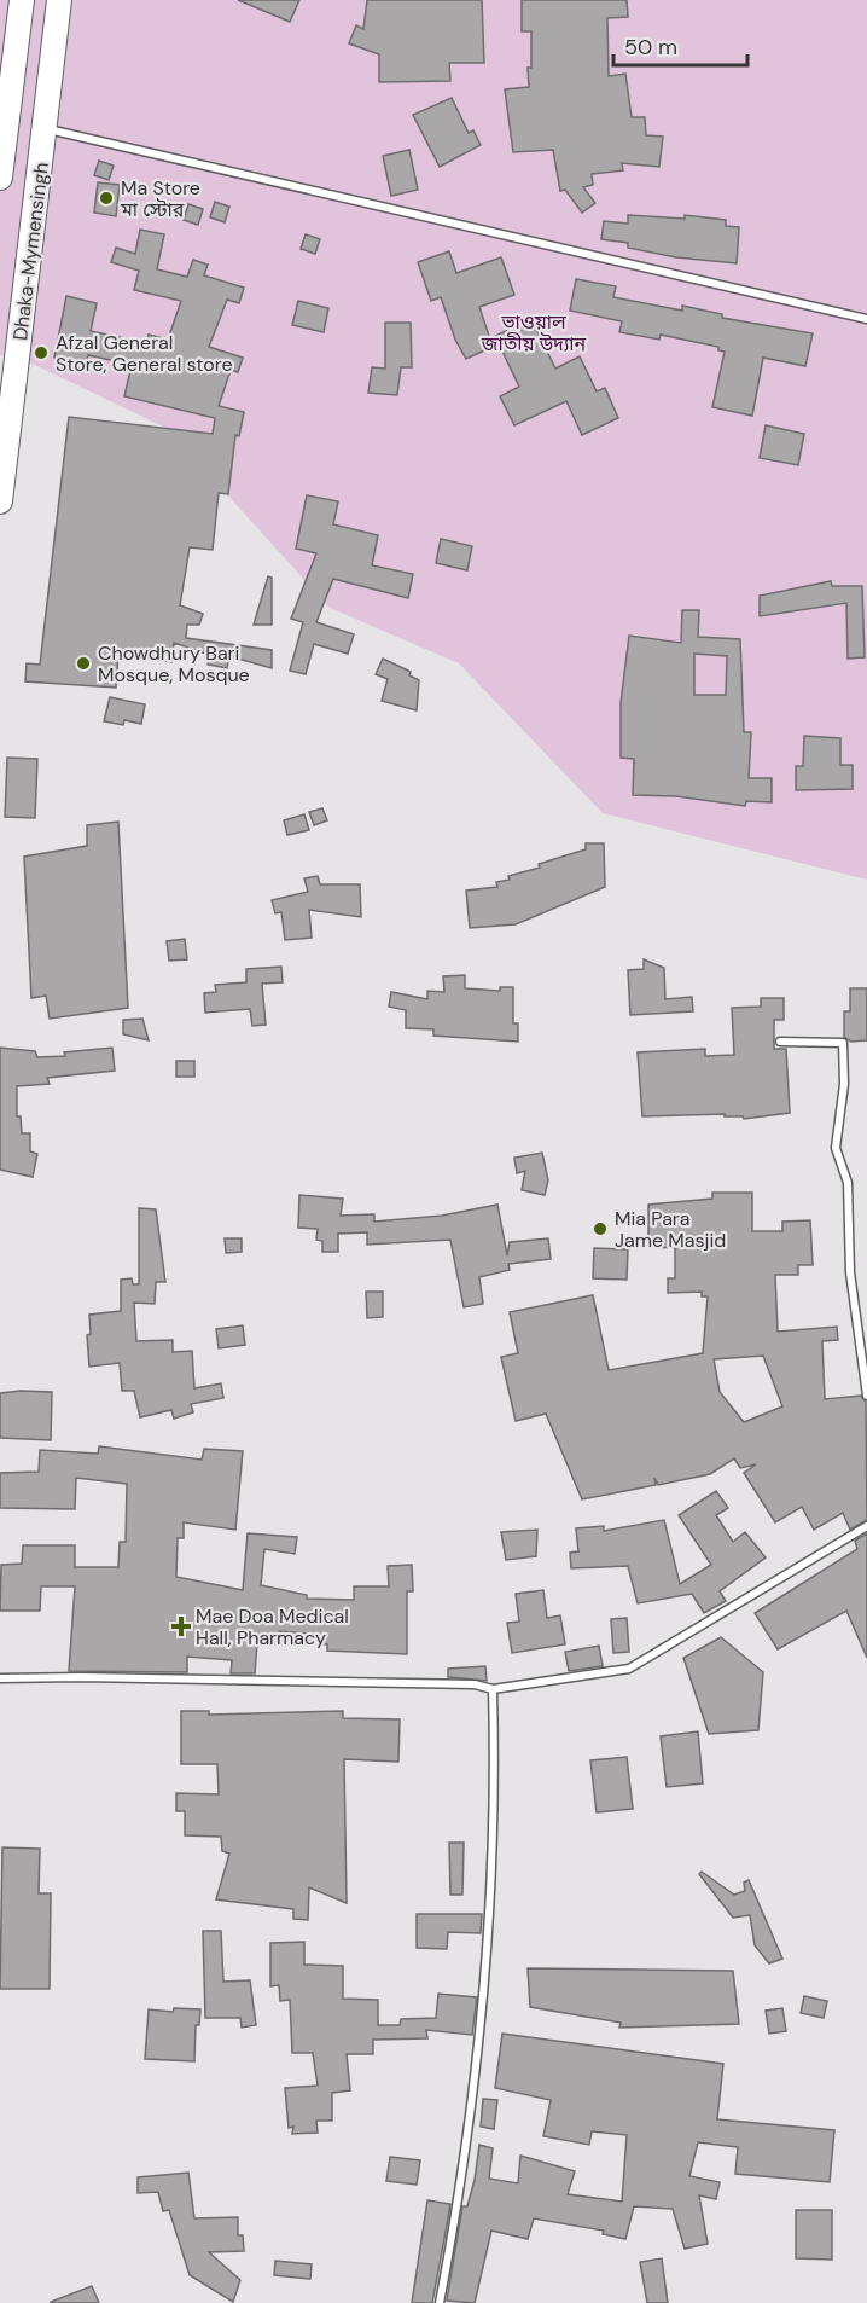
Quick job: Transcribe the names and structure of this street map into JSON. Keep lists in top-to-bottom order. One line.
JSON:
{"streets":{"highway":["Dhaka-Mymensingh"]},"parks":["ভাওয়াল জাতীয় উদ্যান"],"places":{"other":["Ma Store মা স্টোর","Afzal General Store, General store","Chowdhury Bari Mosque, Mosque","Mia Para Jame Masjid"],"health":["Mae Doa Medical Hall, Pharmacy"]},"scale_bar":"50 m"}
